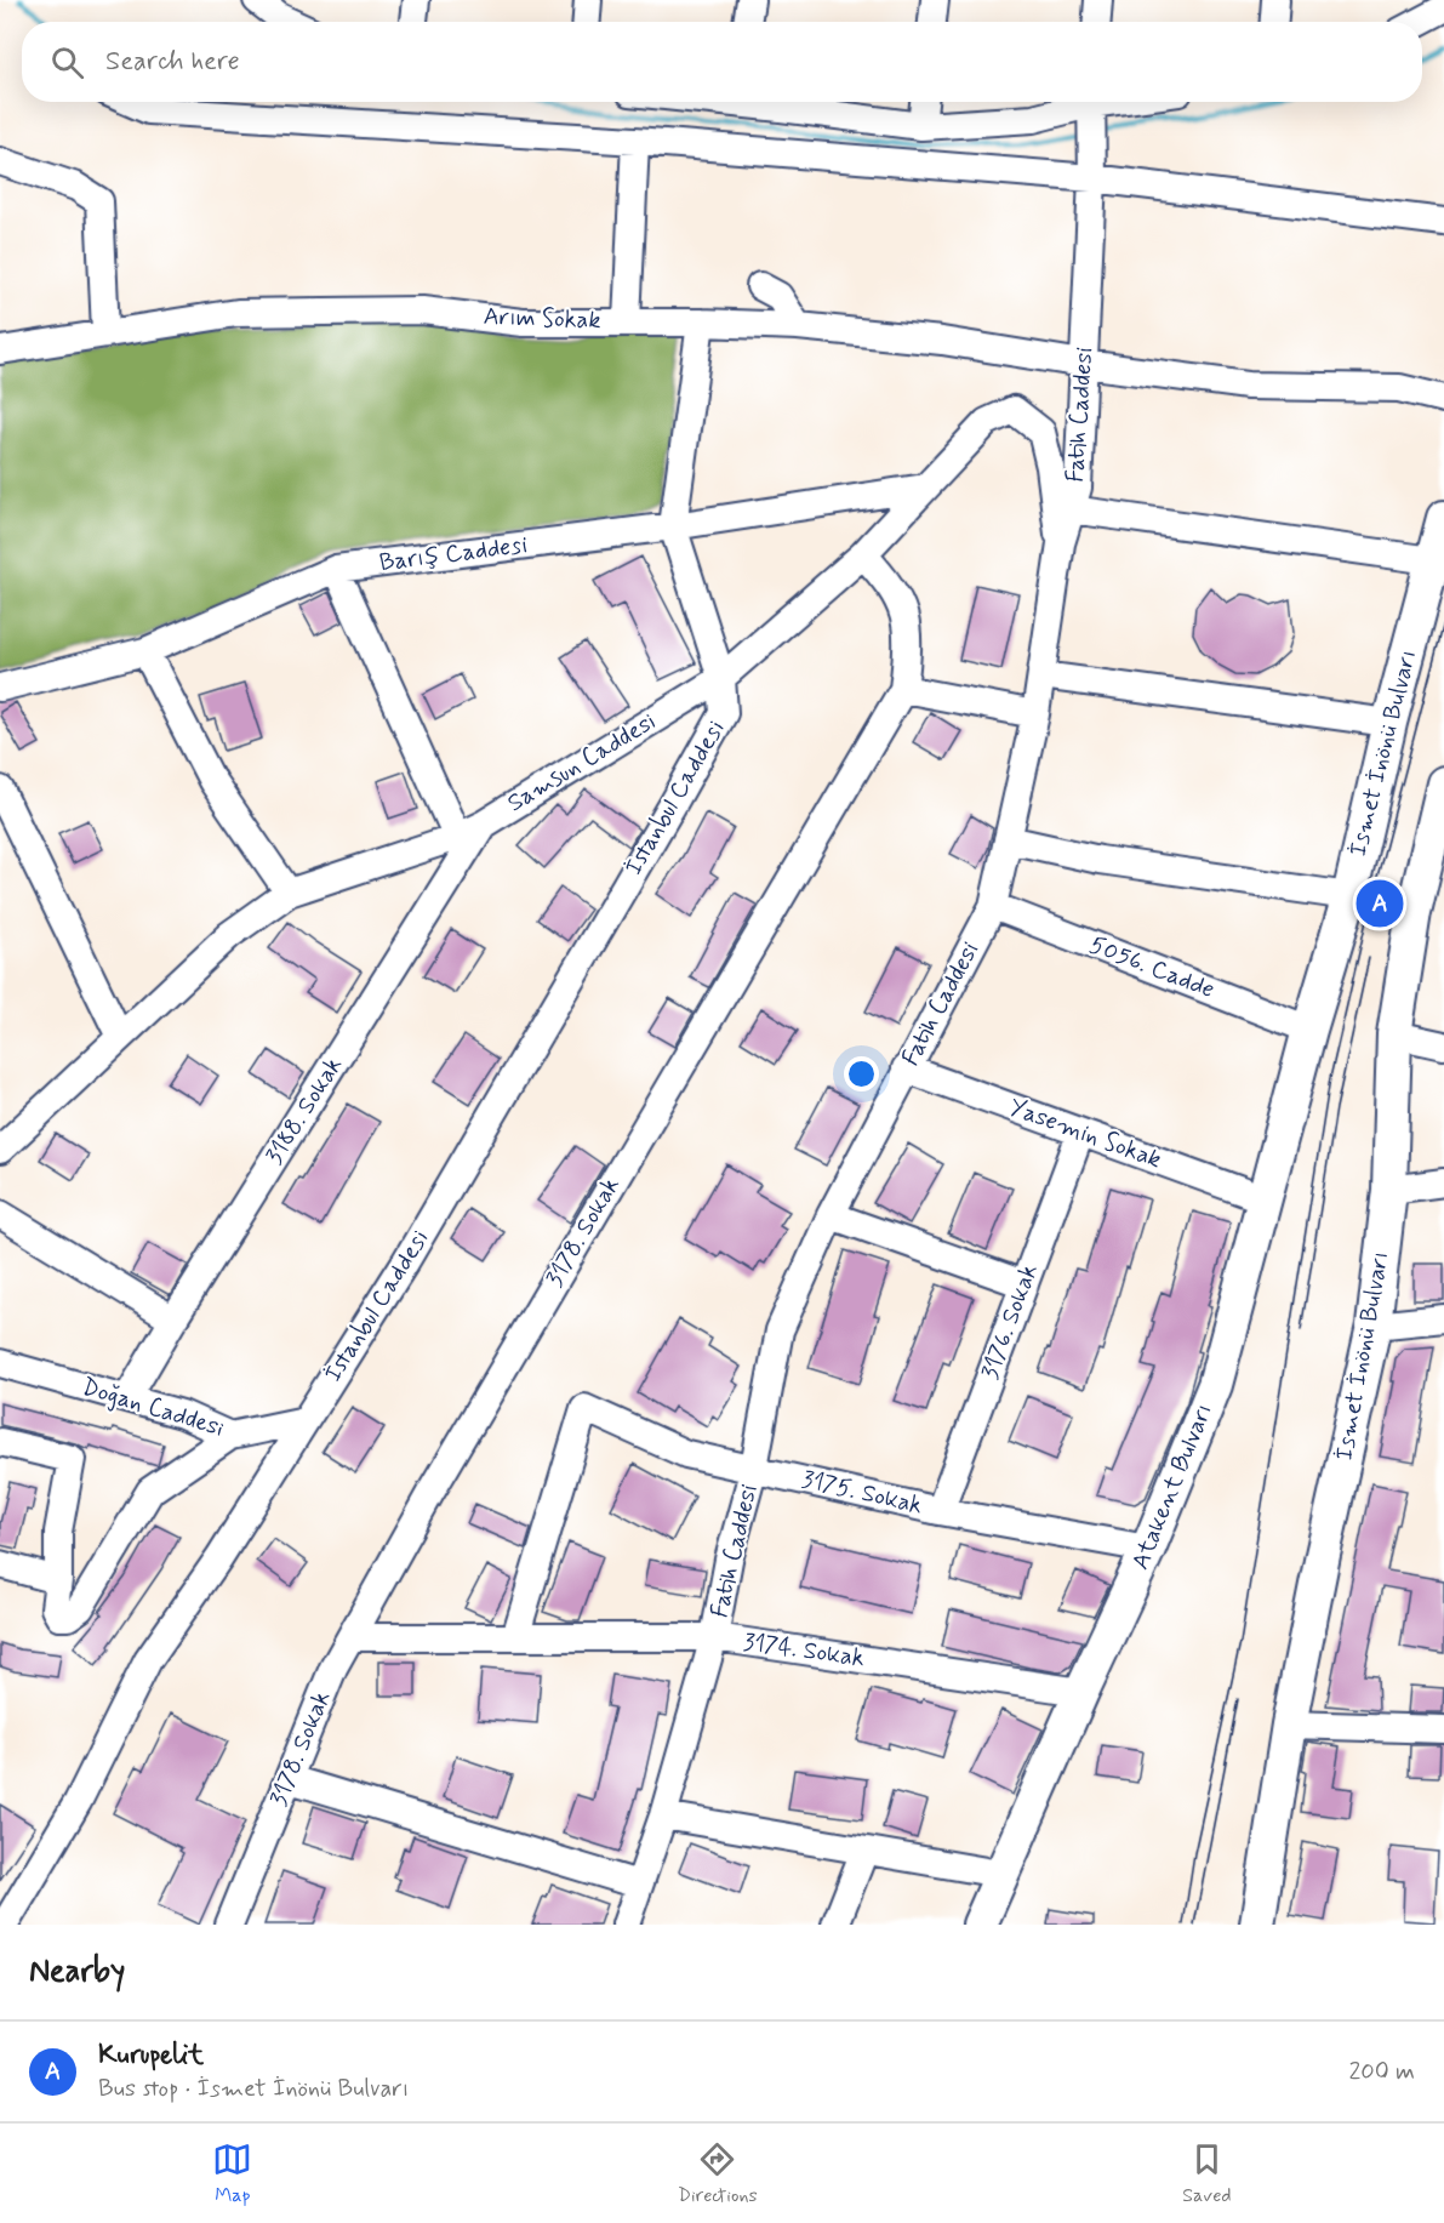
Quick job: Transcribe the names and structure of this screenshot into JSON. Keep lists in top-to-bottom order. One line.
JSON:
{"streets":{"main road":["İsmet İnönü Bulvarı","Atakent Bulvarı"],"street":["Arım Sokak","Fatih Caddesi","Barış Caddesi","Samsun Caddesi","İstanbul Caddesi","5056. Cadde","3188. Sokak","Yasemin Sokak","3178. Sokak","3176. Sokak","Doğan Caddesi","3175. Sokak","3174. Sokak"]},"crossings":[["Arım Sokak","Fatih Caddesi"],["Fatih Caddesi","Samsun Caddesi"],["Fatih Caddesi","5056. Cadde"],["Fatih Caddesi","Yasemin Sokak"],["Fatih Caddesi","3175. Sokak"],["Fatih Caddesi","3174. Sokak"],["Barış Caddesi","Samsun Caddesi"],["Barış Caddesi","İstanbul Caddesi"],["İsmet İnönü Bulvarı","5056. Cadde"],["İsmet İnönü Bulvarı","Atakent Bulvarı"],["Samsun Caddesi","İstanbul Caddesi"],["Samsun Caddesi","3188. Sokak"],["Samsun Caddesi","3178. Sokak"],["İstanbul Caddesi","Doğan Caddesi"],["5056. Cadde","Atakent Bulvarı"],["3188. Sokak","Doğan Caddesi"],["Yasemin Sokak","3176. Sokak"],["Yasemin Sokak","Atakent Bulvarı"],["3178. Sokak","3174. Sokak"],["3176. Sokak","3175. Sokak"],["Atakent Bulvarı","3175. Sokak"],["Atakent Bulvarı","3174. Sokak"],["3175. Sokak","3174. Sokak"]],"page":{"search":"Search here","pins":"A","heading":"Nearby","list":[{"mark":"A","name":"Kurupelit","note":"Bus stop · İsmet İnönü Bulvarı","value":"200 m"}],"nav":["Map","Directions","Saved"]}}
